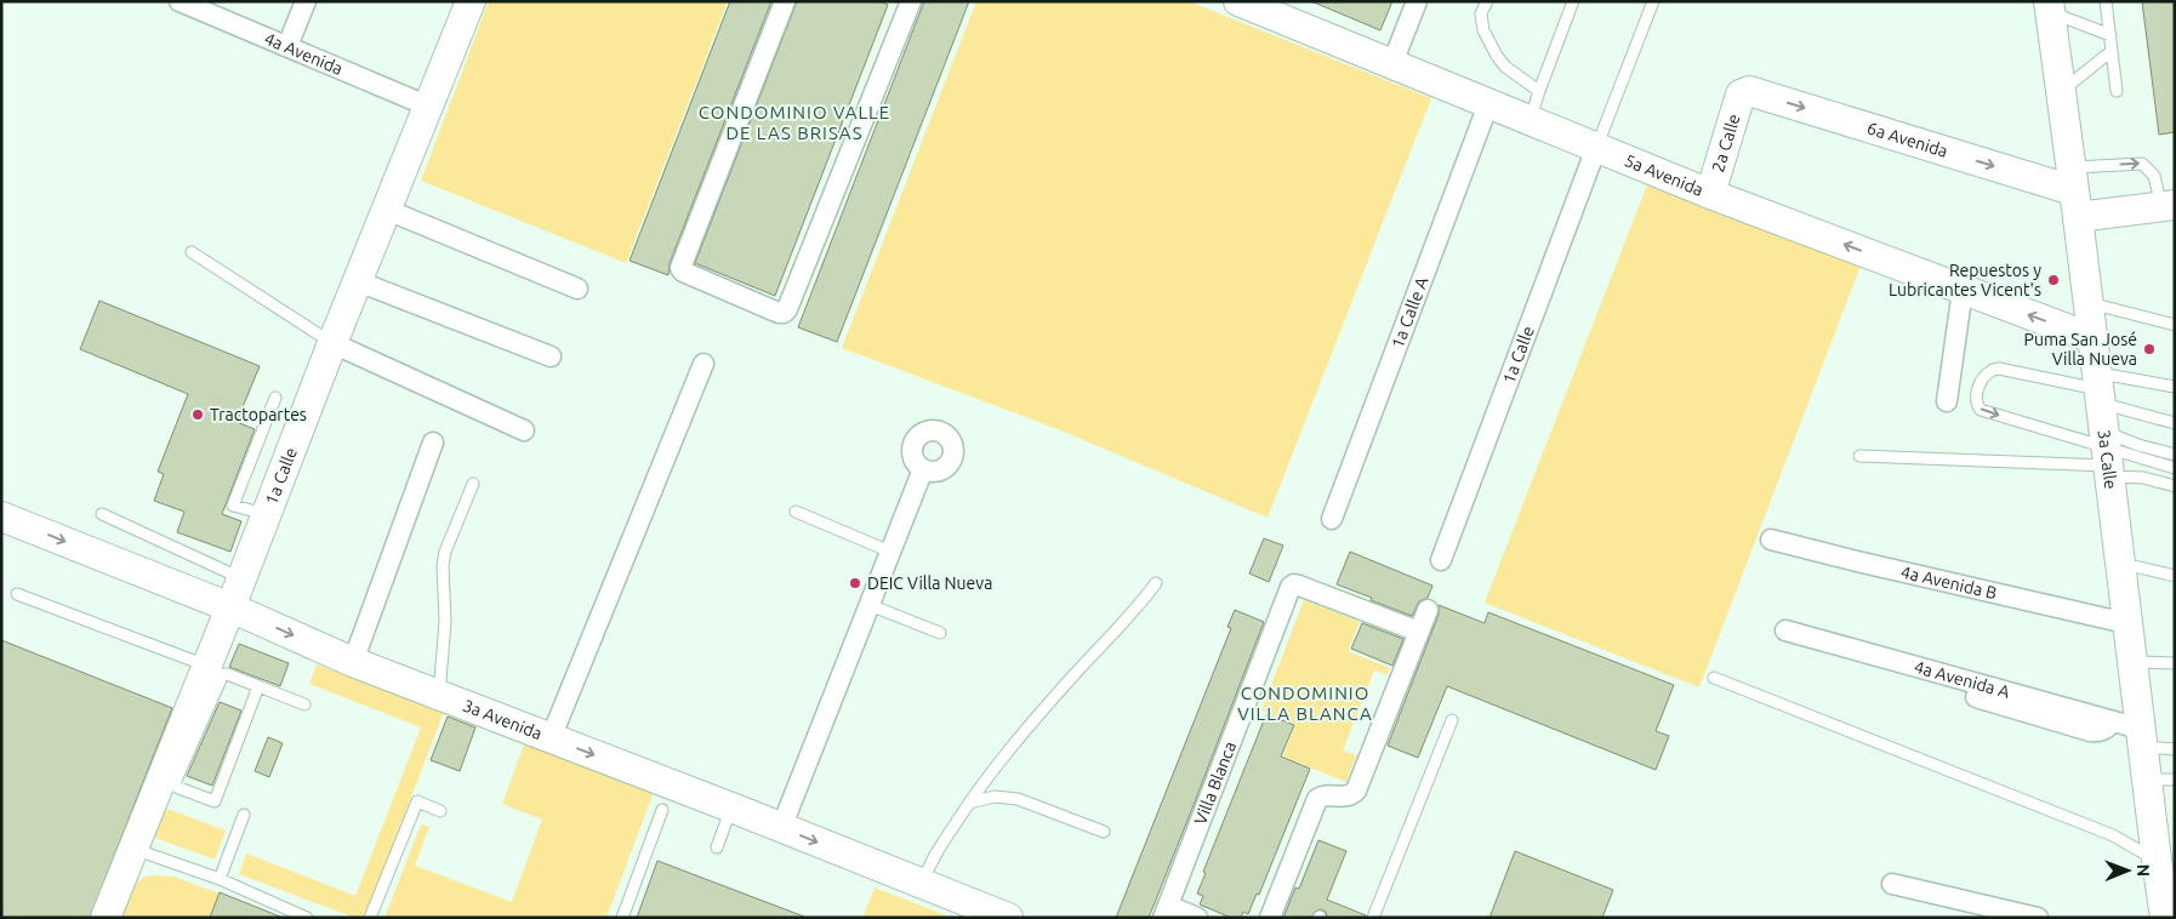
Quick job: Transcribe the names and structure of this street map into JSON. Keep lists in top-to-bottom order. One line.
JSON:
{"streets":{"street":["4a Avenida","6a Avenida","2a Calle","5a Avenida","1a Calle A","1a Calle","3a Calle","4a Avenida B","4a Avenida A","3a Avenida","Villa Blanca"]},"crossings":[["4a Avenida","1a Calle"],["6a Avenida","2a Calle"],["6a Avenida","3a Calle"],["2a Calle","5a Avenida"],["5a Avenida","1a Calle A"],["5a Avenida","1a Calle"],["5a Avenida","3a Calle"],["1a Calle","3a Avenida"],["3a Calle","4a Avenida B"],["3a Calle","4a Avenida A"]],"one_way":["6a Avenida","5a Avenida","3a Avenida"],"districts":["CONDOMINIO VALLE DE LAS BRISAS","CONDOMINIO VILLA BLANCA"],"places":["Repuestos y Lubricantes Vicent's","Puma San José Villa Nueva","Tractopartes","DEIC Villa Nueva"],"north":"right"}
